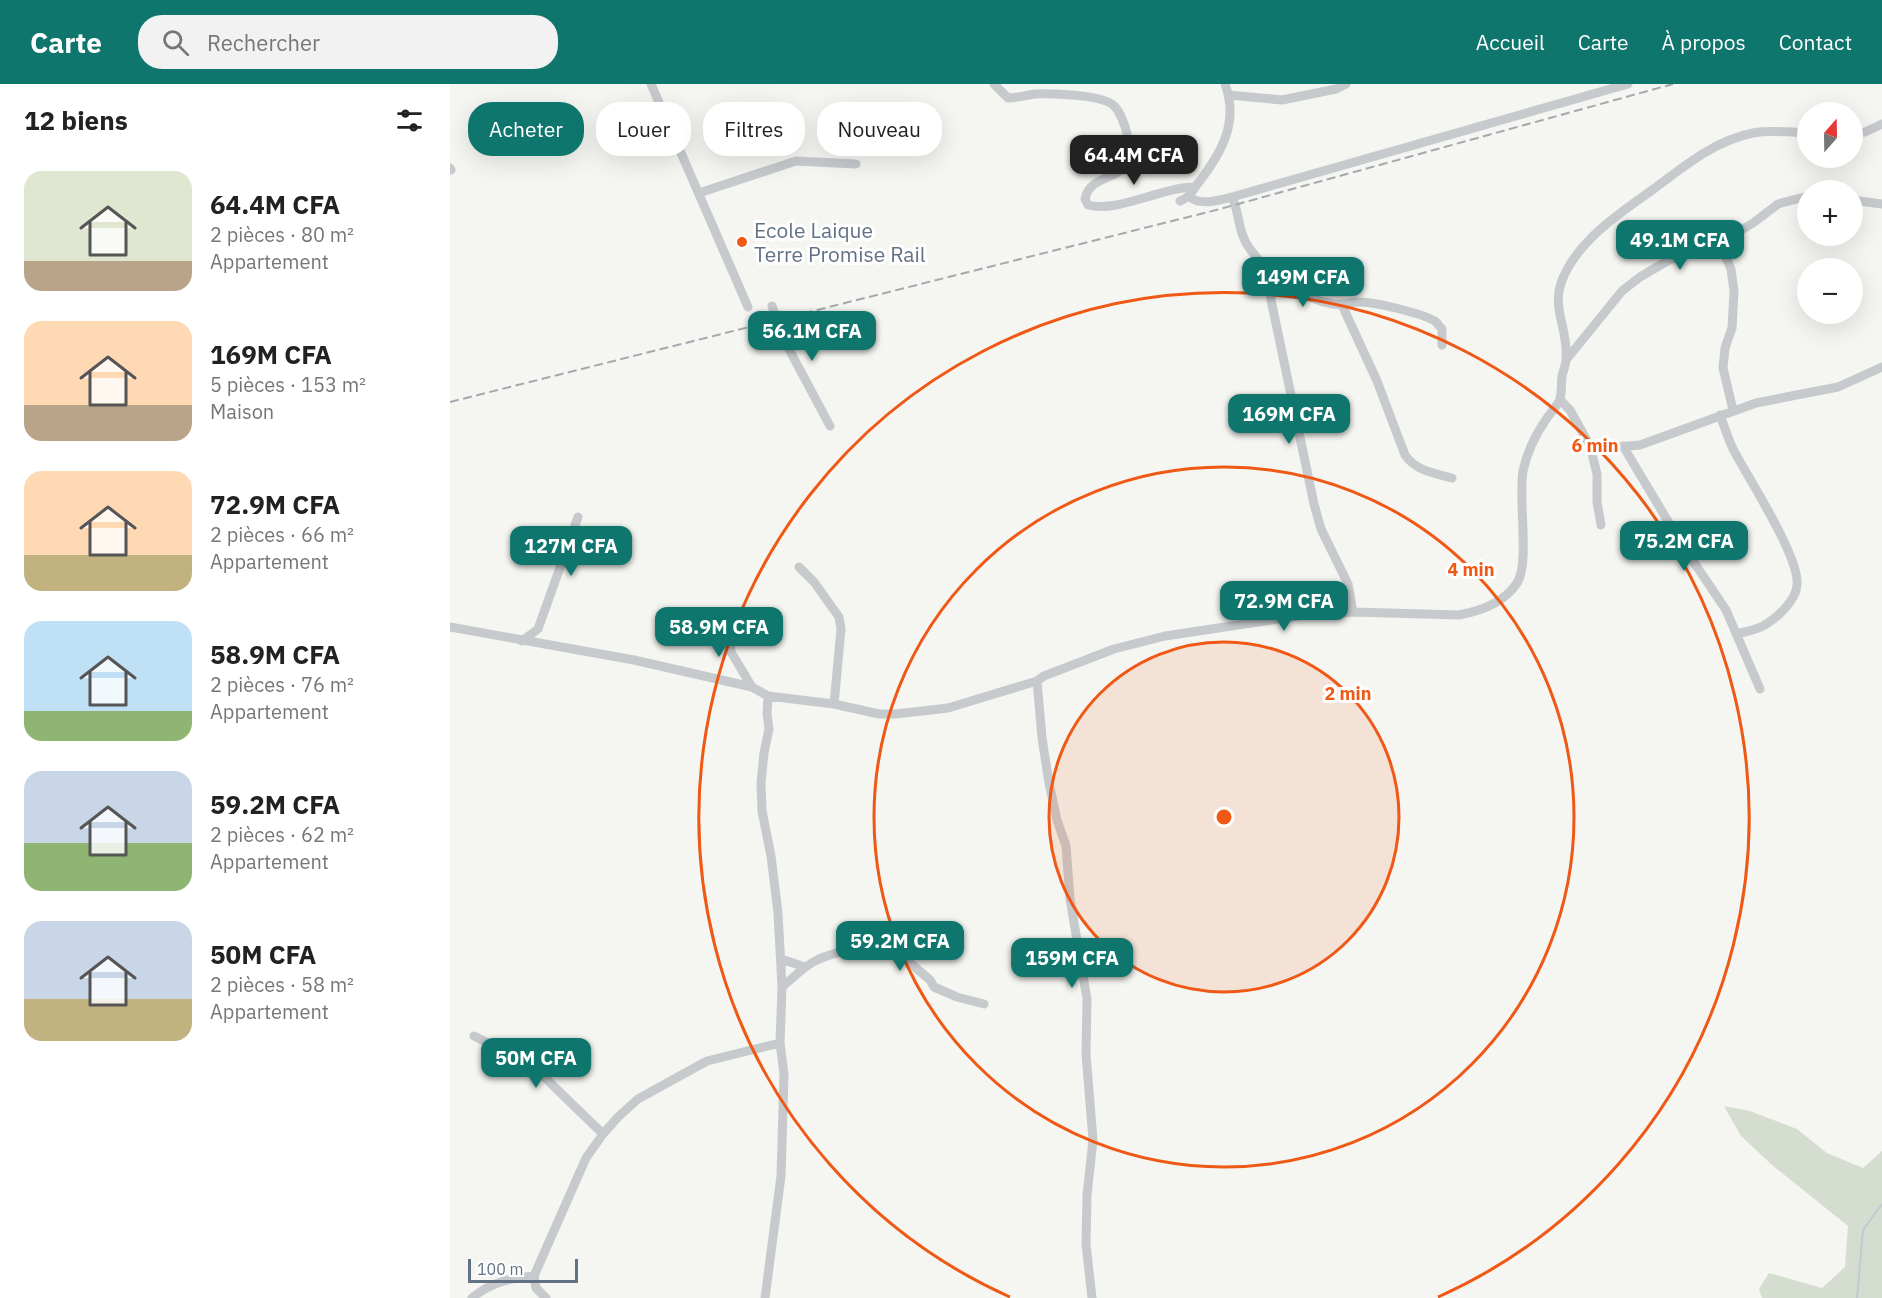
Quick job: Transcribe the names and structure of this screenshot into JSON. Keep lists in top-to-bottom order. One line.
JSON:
{"places":["Ecole Laique Terre Promise Rail"],"scale_bar":"100 m","north":"top","page":{"header":"Carte","search":"Rechercher","nav":["Accueil","Carte","À propos","Contact"],"heading":"12 biens","map_buttons":["+","−"],"chip":["Acheter","Louer","Filtres","Nouveau"],"price":["64.4M CFA","49.1M CFA","149M CFA","56.1M CFA","169M CFA","75.2M CFA","127M CFA","72.9M CFA","58.9M CFA","59.2M CFA","159M CFA","50M CFA"],"list":[{"name":"64.4M CFA","note":"2 pièces · 80 m² · Appartement"},{"name":"169M CFA","note":"5 pièces · 153 m² · Maison"},{"name":"72.9M CFA","note":"2 pièces · 66 m² · Appartement"},{"name":"58.9M CFA","note":"2 pièces · 76 m² · Appartement"},{"name":"59.2M CFA","note":"2 pièces · 62 m² · Appartement"},{"name":"50M CFA","note":"2 pièces · 58 m² · Appartement"}],"scale":"100 m"},"rings":["6 min","4 min","2 min"]}
